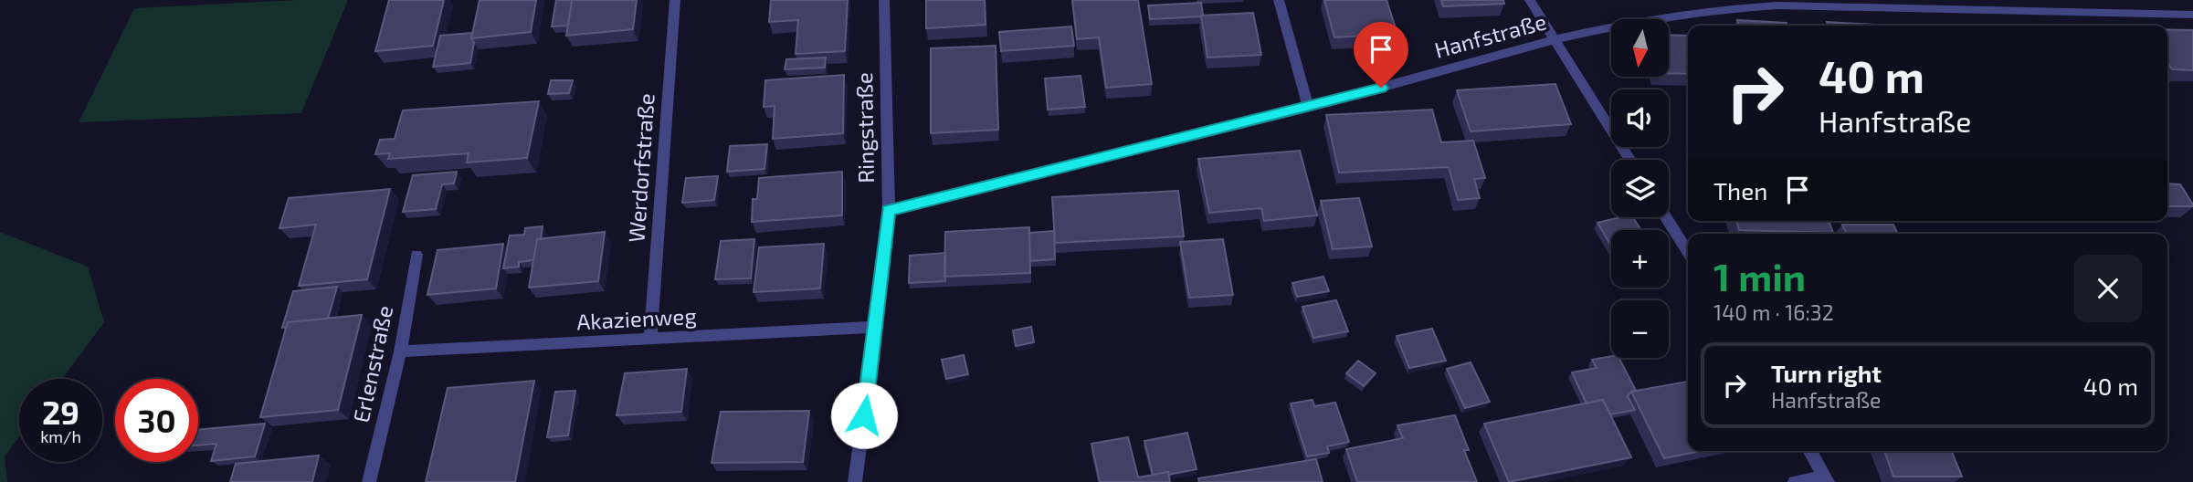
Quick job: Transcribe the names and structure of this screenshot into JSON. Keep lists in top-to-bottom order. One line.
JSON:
{"streets":{"street":["Hanfstraße","Ringstraße","Werdorfstraße","Akazienweg","Erlenstraße"]},"crossings":[["Hanfstraße","Ringstraße"],["Ringstraße","Akazienweg"],["Werdorfstraße","Akazienweg"],["Akazienweg","Erlenstraße"]],"north":"bottom","page":{"map_buttons":["+","−"],"turn":["40 m","Hanfstraße"],"then":"Then","heading":["1 min","140 m · 16:32"],"list":[{"name":"Turn right","note":"Hanfstraße","value":"40 m"}],"speed":"29 km/h","limit":"30"}}
